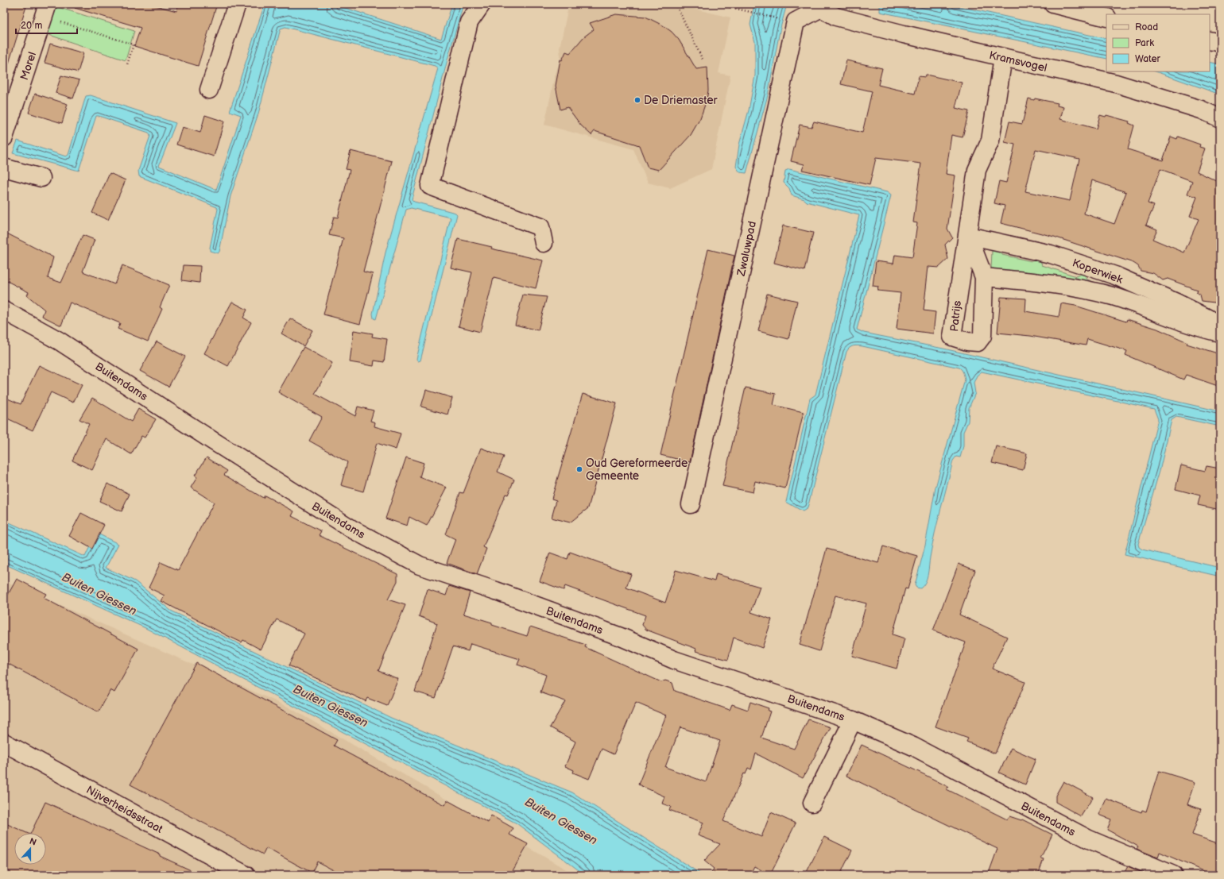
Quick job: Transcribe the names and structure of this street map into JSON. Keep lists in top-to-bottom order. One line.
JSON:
{"streets":{"street":["Kramsvogel","Morel","Zwaluwpad","Koperwiek","Patrijs","Buitendams","Nijverheidsstraat"]},"crossings":[["Kramsvogel","Zwaluwpad"],["Kramsvogel","Patrijs"],["Koperwiek","Patrijs"]],"water":["Buiten Giessen"],"places":["De Driemaster","Oud Gereformeerde Gemeente"],"legend":["Road","Park","Water"],"scale_bar":"20 m","north":"top"}
